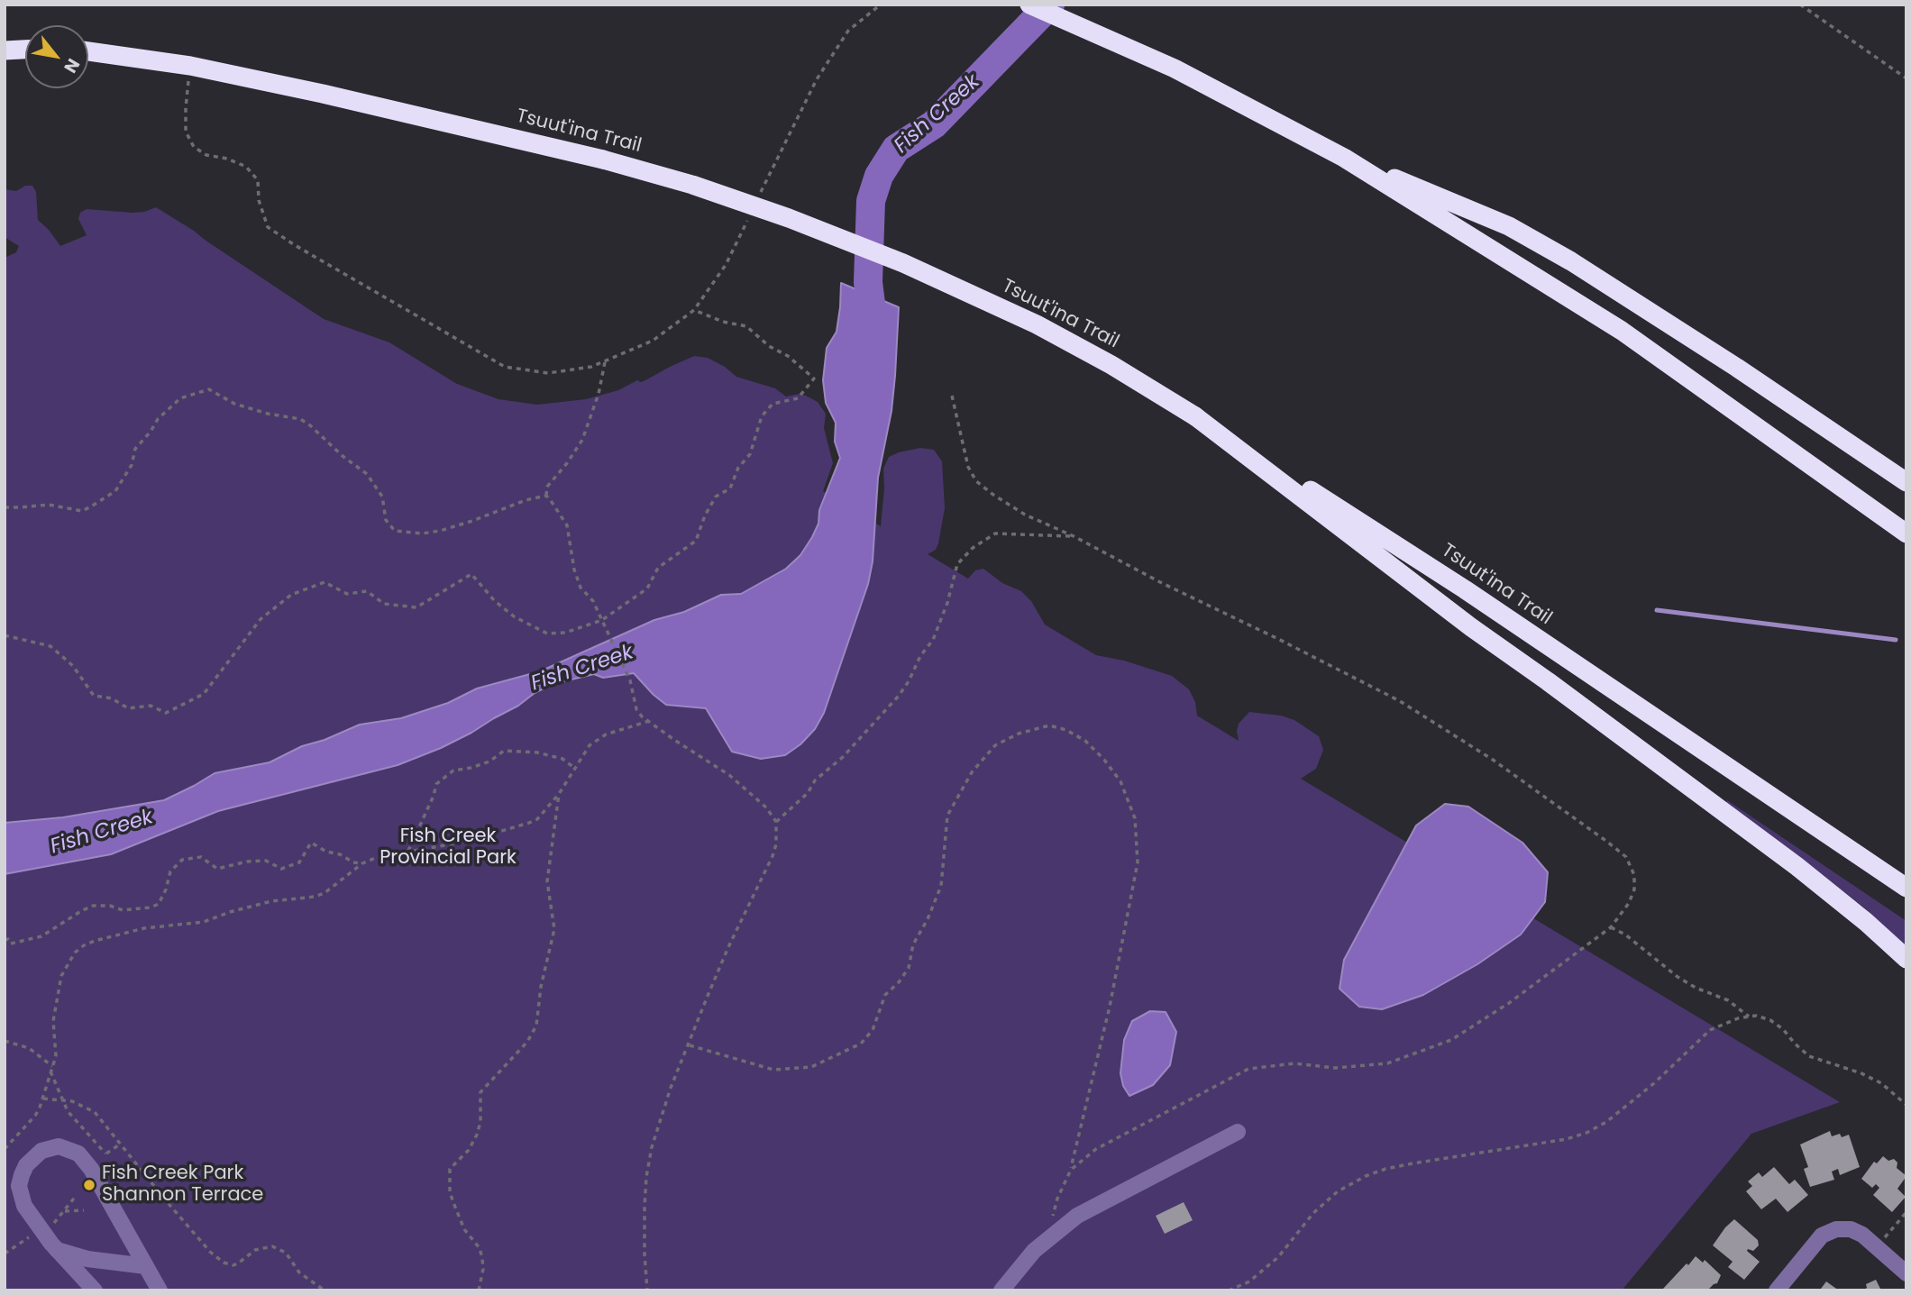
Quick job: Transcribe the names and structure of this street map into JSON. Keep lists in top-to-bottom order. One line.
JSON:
{"streets":{"highway":["Tsuut'ina Trail"]},"water":["Fish Creek"],"parks":["Fish Creek Provincial Park"],"places":["Fish Creek Park Shannon Terrace"],"north":"bottom right"}
